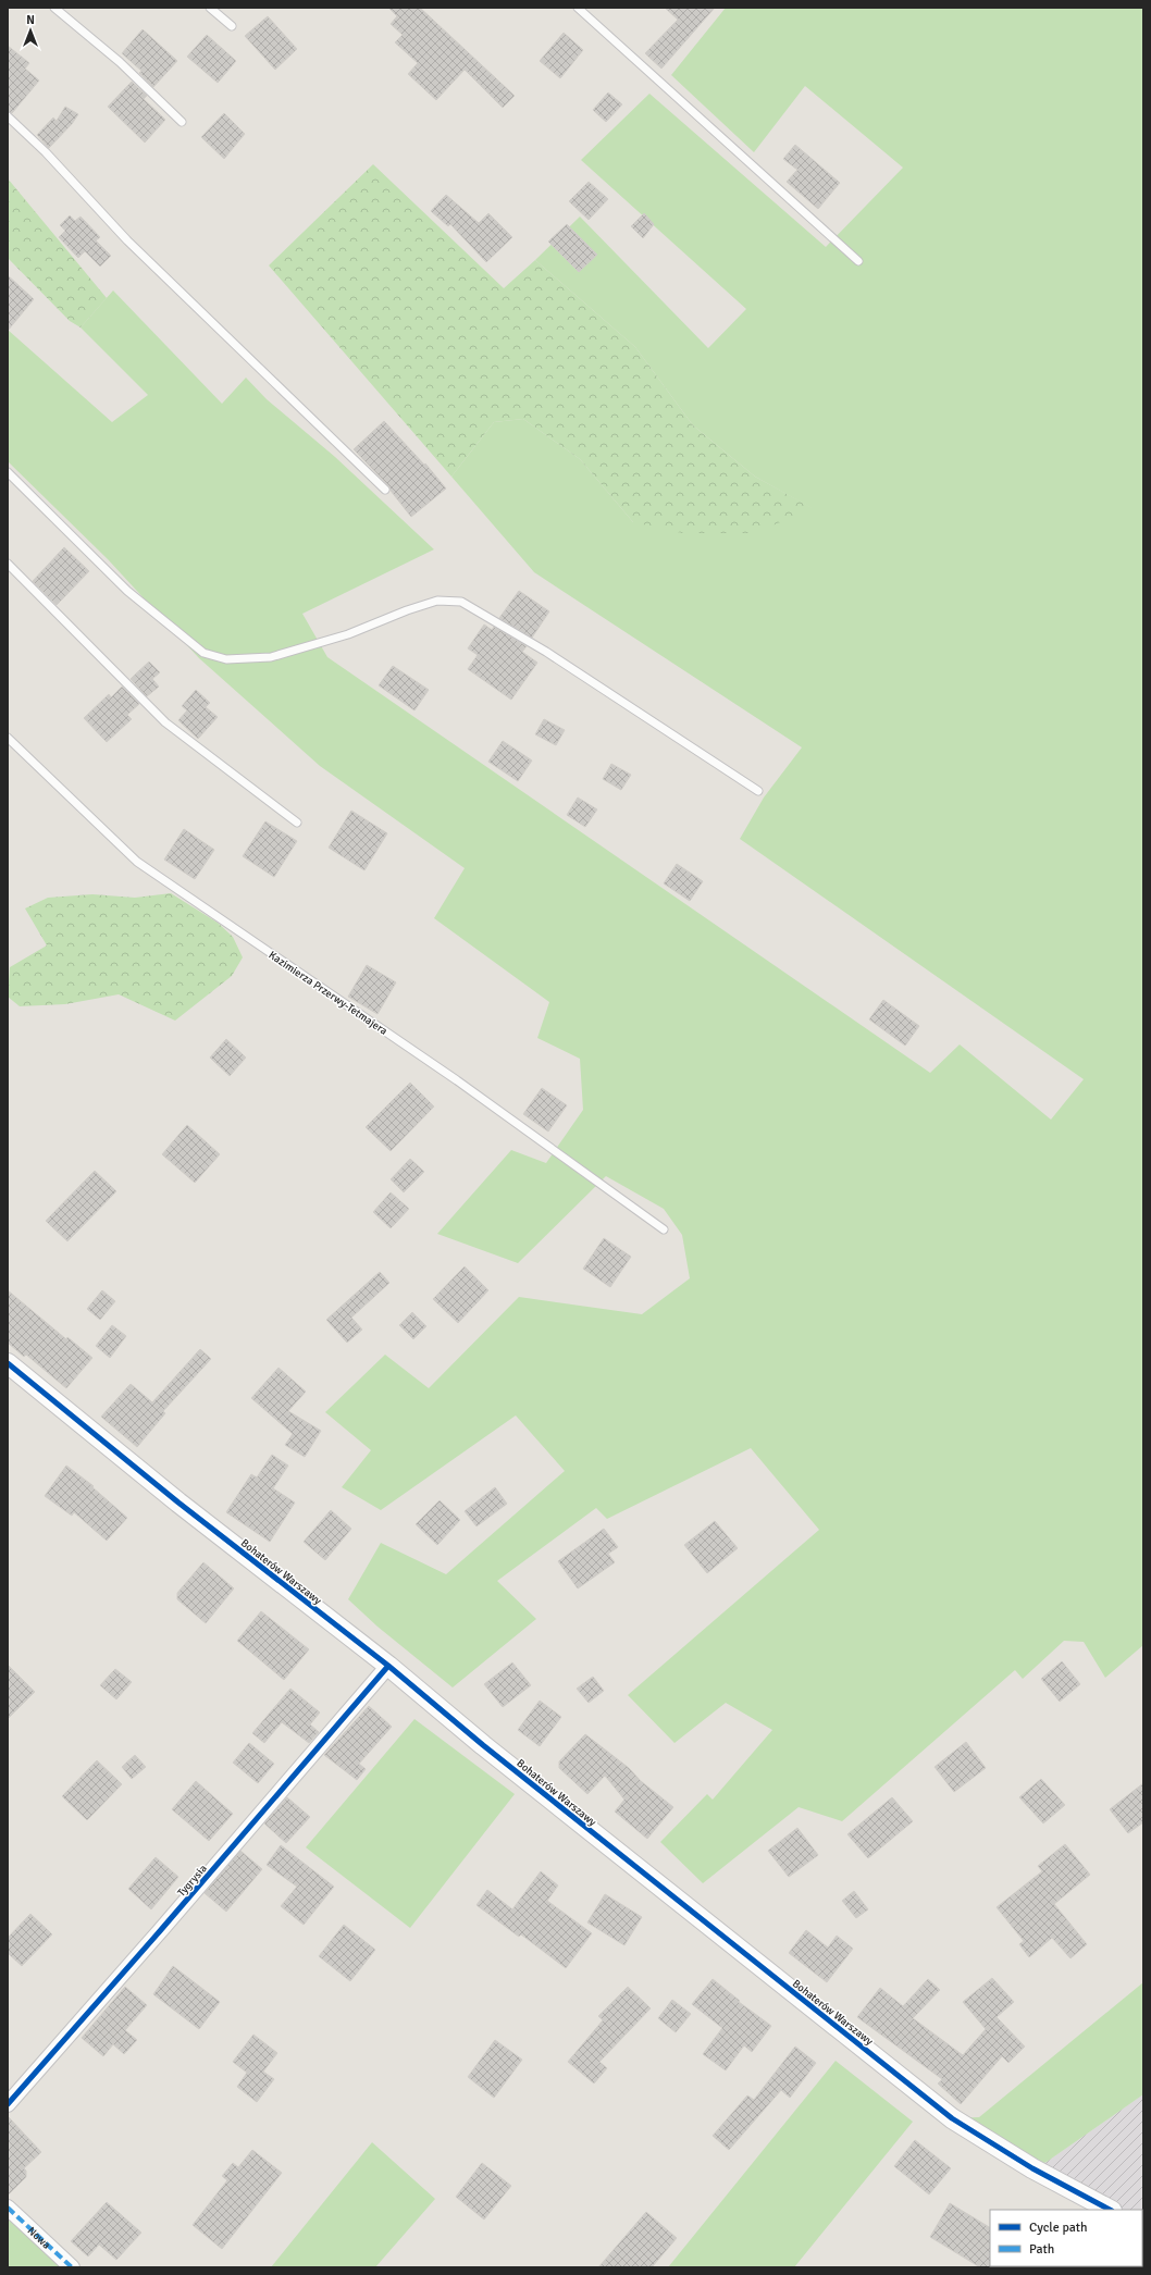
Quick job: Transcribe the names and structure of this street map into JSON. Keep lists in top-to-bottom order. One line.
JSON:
{"streets":{"street":["Bohaterów Warszawy","Tygrysia","Nowa"],"lane":["Kazimierza Przerwy-Tetmajera"]},"crossings":[["Bohaterów Warszawy","Tygrysia"]],"legend":["Cycle path","Path"],"north":"top"}
